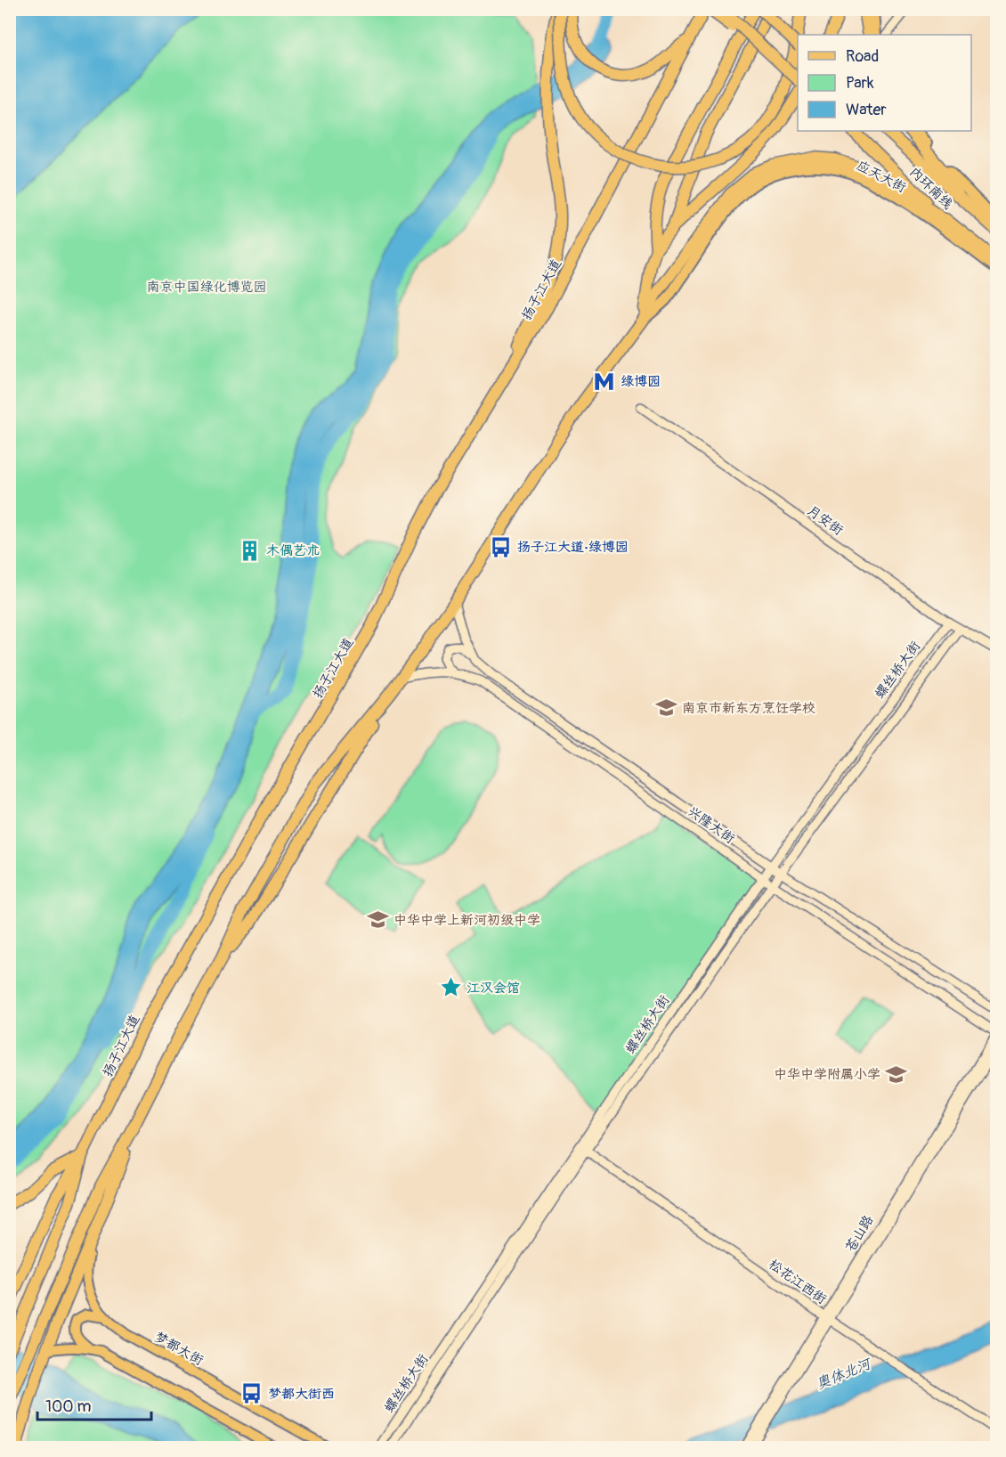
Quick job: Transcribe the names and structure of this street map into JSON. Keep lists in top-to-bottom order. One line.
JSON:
{"streets":{"highway":["内环南线","扬子江大道"],"main road":["应天大街","梦都大街"],"street":["月安街","螺丝桥大街","兴隆大街","苍山路","松花江西街"]},"crossings":[["月安街","螺丝桥大街"],["螺丝桥大街","兴隆大街"],["螺丝桥大街","松花江西街"],["兴隆大街","苍山路"],["苍山路","松花江西街"]],"water":["奥体北河"],"parks":["南京中国绿化博览园"],"places":{"metro station":["绿博园"],"bus stop":["扬子江大道·绿博园","梦都大街西"],"building":["木偶艺术"],"school or university":["南京市新东方烹饪学校","中华中学上新河初级中学","中华中学附属小学"],"place":["江汉会馆"]},"legend":["Road","Park","Water"],"scale_bar":"100 m"}
